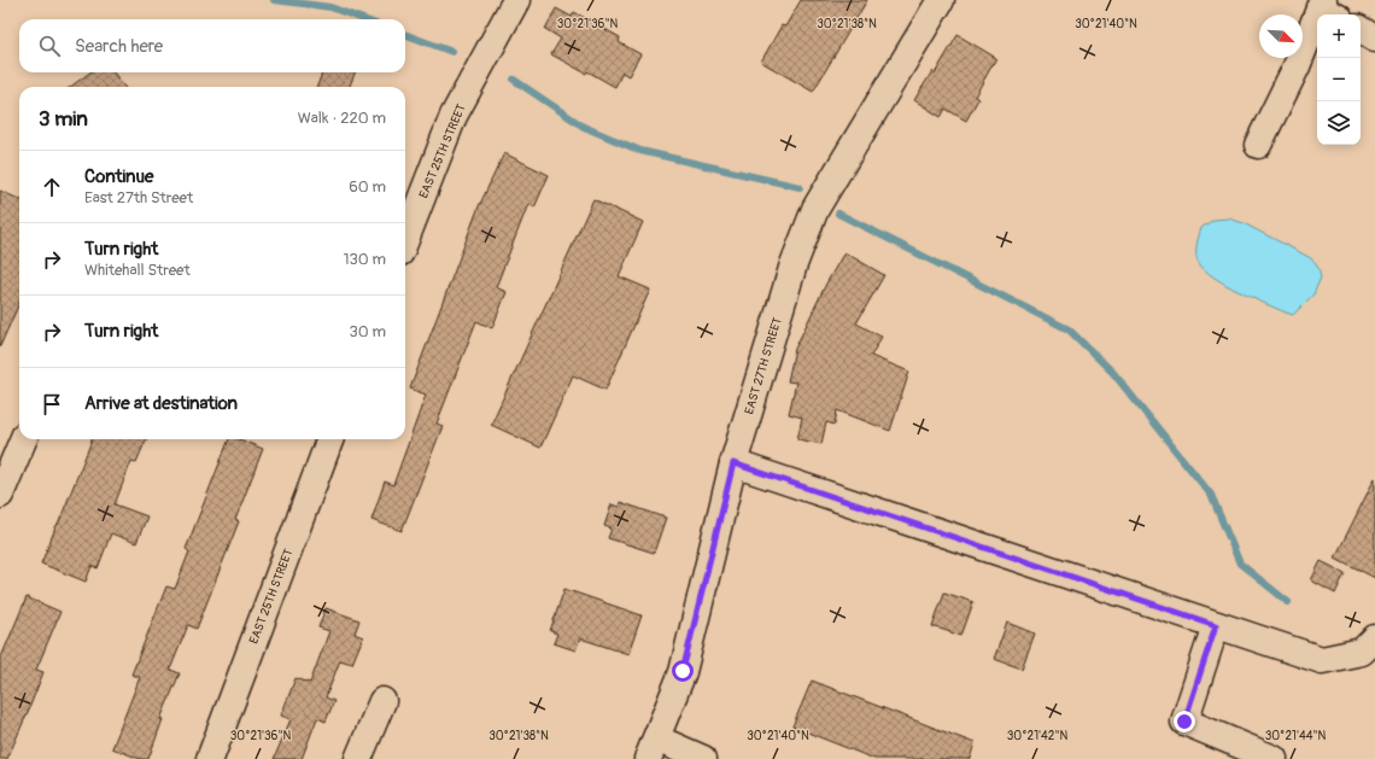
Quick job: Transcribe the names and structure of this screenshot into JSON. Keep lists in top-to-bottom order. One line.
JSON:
{"streets":{"street":["EAST 25TH STREET","EAST 27TH STREET"]},"north":"bottom right","page":{"map_buttons":["+","−"],"search":"Search here","heading":["3 min","Walk · 220 m"],"list":[["Continue","East 27th Street","60 m"],["Turn right","Whitehall Street","130 m"],["Turn right","30 m"],"Arrive at destination"]},"coordinates":["30°21'36\"N","30°21'38\"N","30°21'40\"N","30°21'42\"N","30°21'44\"N"]}
